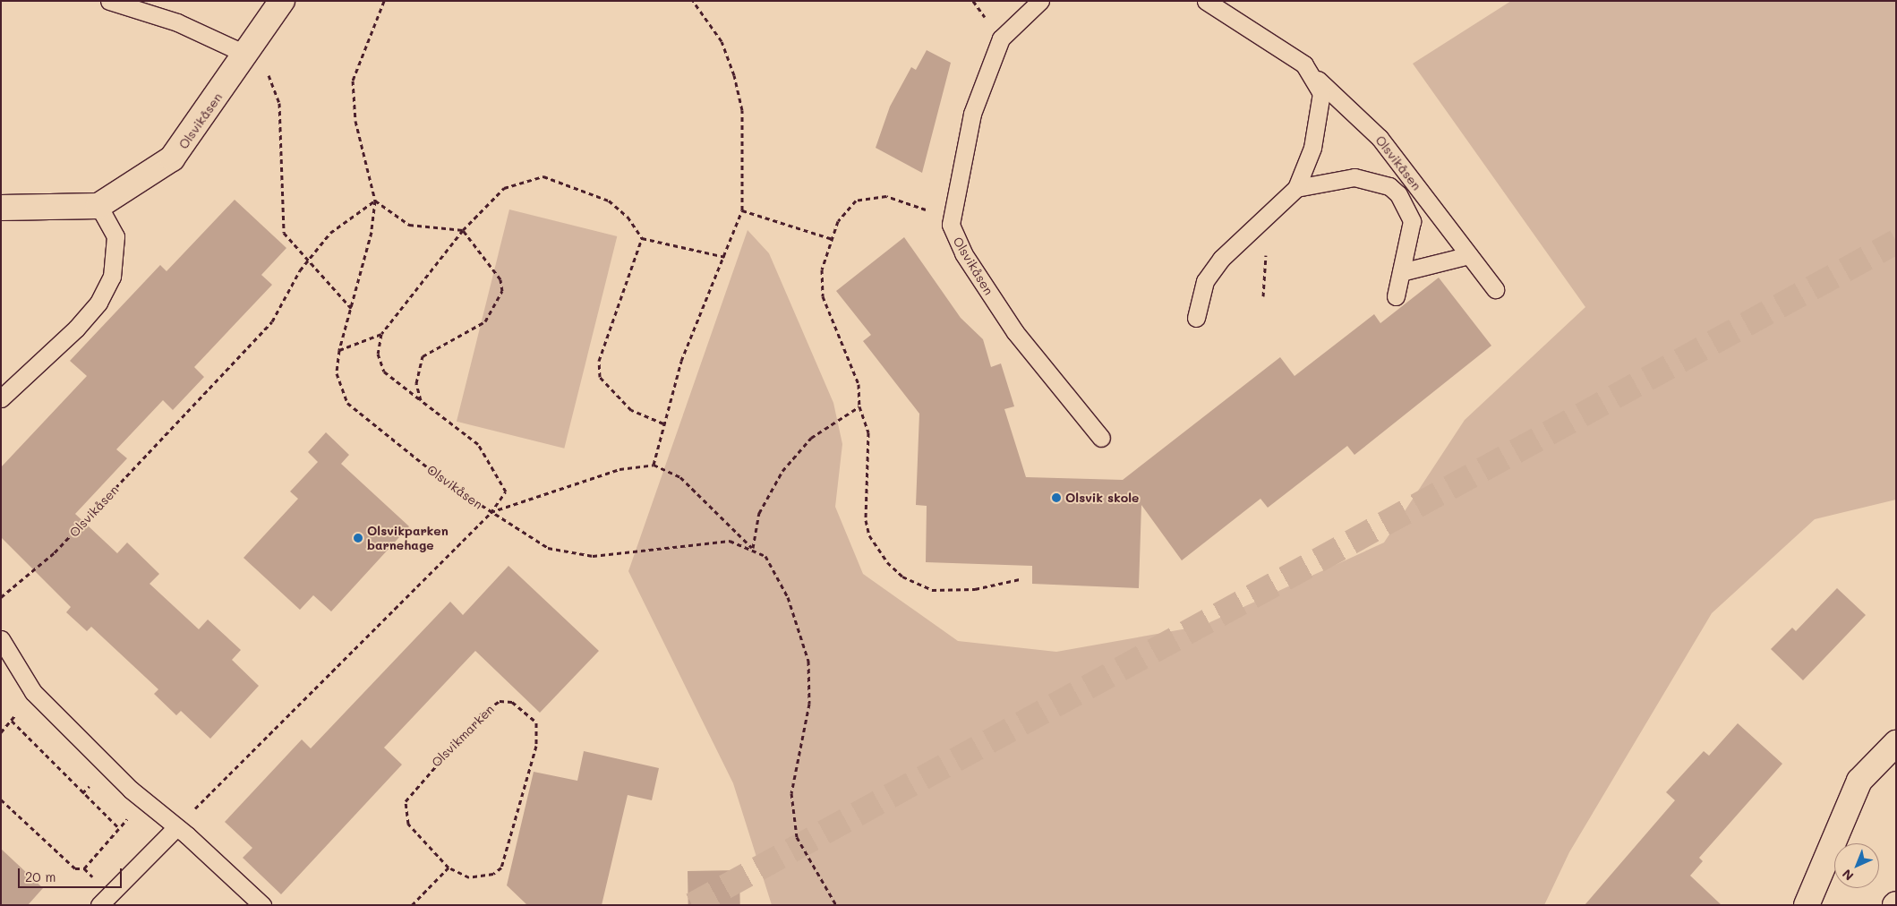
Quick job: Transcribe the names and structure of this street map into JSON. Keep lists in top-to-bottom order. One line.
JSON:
{"streets":{"street":["Olsvikåsen"],"path":["Olsvikmarken"]},"places":["Olsvik skole","Olsvikparken barnehage"],"scale_bar":"20 m","north":"bottom left"}
